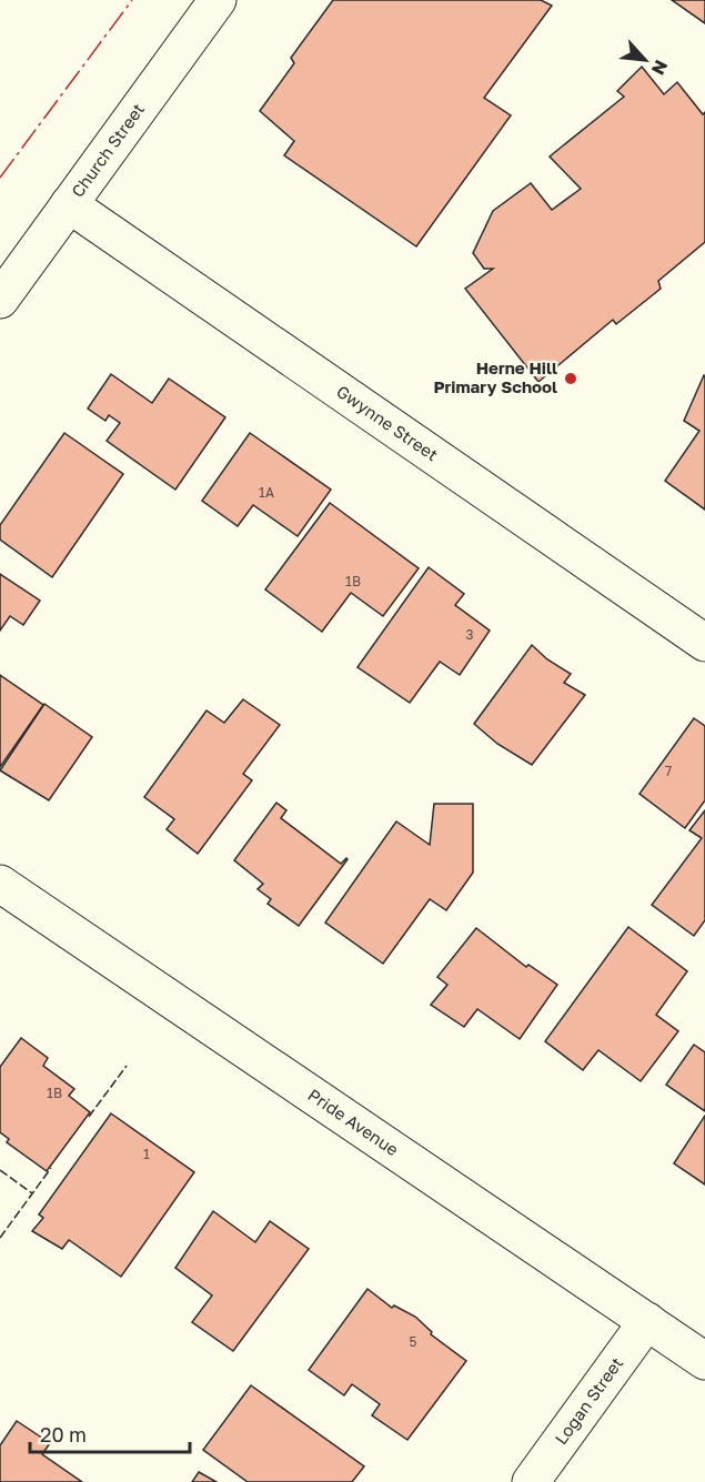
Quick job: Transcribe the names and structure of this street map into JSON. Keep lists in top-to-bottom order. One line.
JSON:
{"streets":{"street":["Church Street","Gwynne Street","Pride Avenue","Logan Street"]},"crossings":[["Church Street","Gwynne Street"],["Pride Avenue","Logan Street"]],"places":["Herne Hill Primary School"],"house_numbers":["1A","1B","3","7","1B","1","5"],"scale_bar":"20 m","north":"bottom right"}
